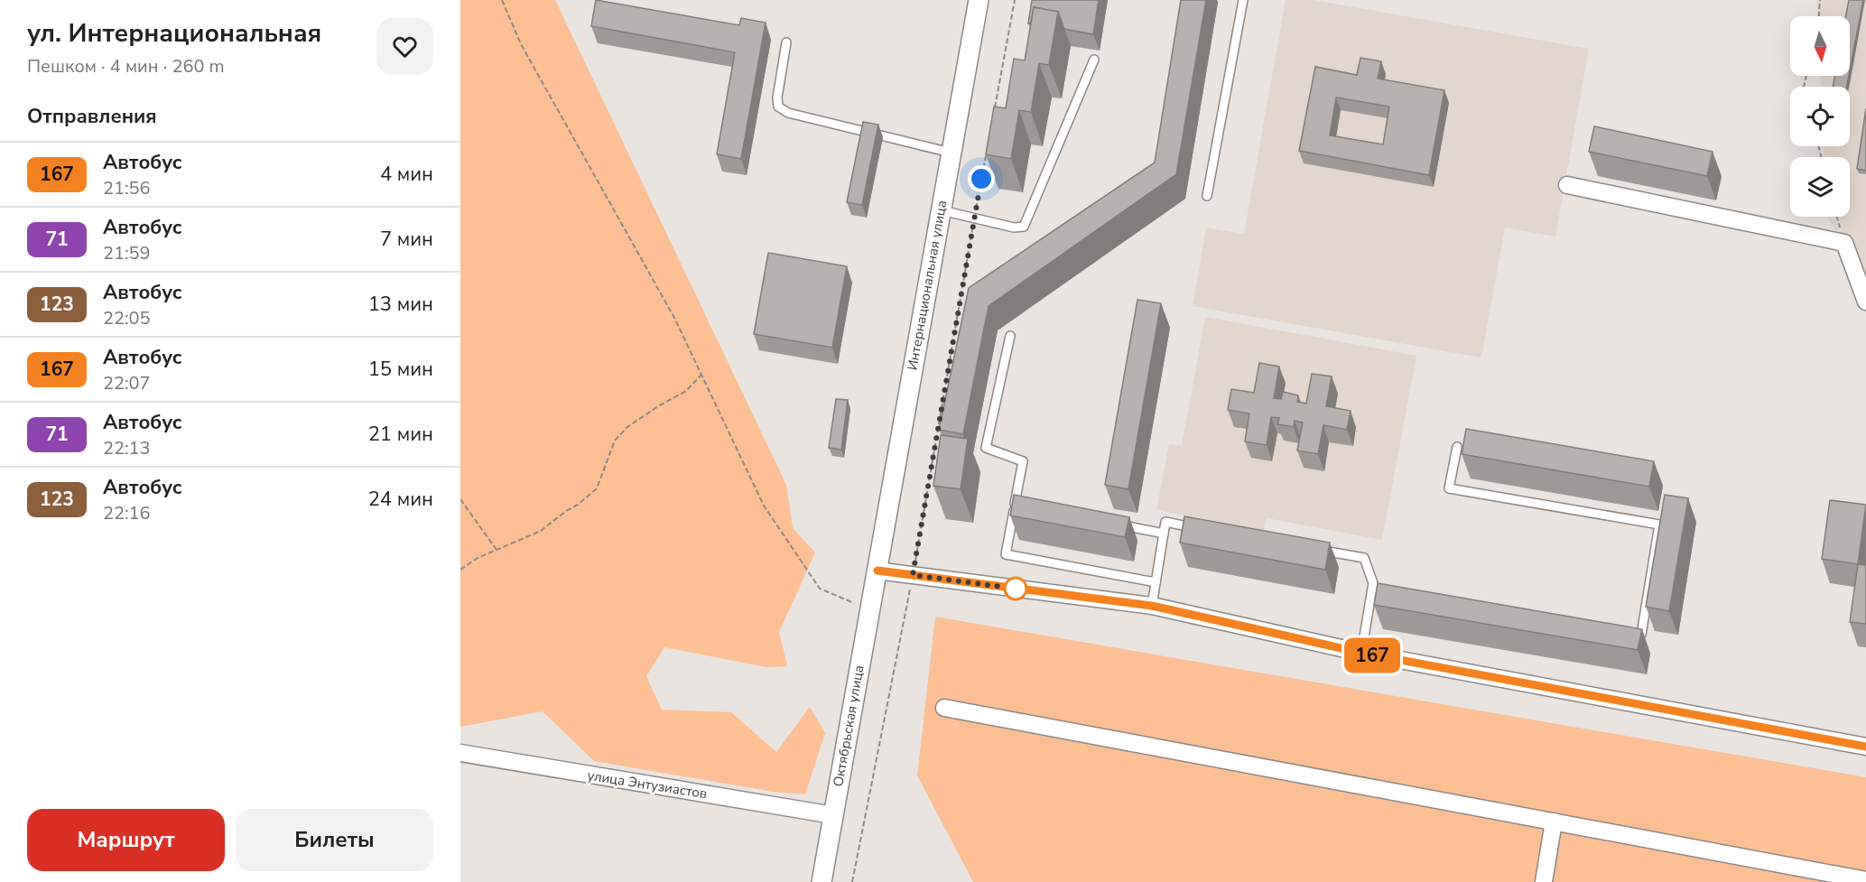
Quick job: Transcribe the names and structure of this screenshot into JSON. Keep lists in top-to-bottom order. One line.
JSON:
{"streets":{"street":["Интернациональная улица","Октябрьская улица","улица Энтузиастов"]},"crossings":[["Интернациональная улица","Октябрьская улица"],["Октябрьская улица","улица Энтузиастов"]],"lines":["bus line 167"],"north":"bottom","page":{"heading":[["ул. Интернациональная","Пешком · 4 мин · 260 m"],"Отправления"],"on_map":"167","list":[{"mark":"167","name":"Автобус","note":"21:56","value":"4 мин"},{"mark":"71","name":"Автобус","note":"21:59","value":"7 мин"},{"mark":"123","name":"Автобус","note":"22:05","value":"13 мин"},{"mark":"167","name":"Автобус","note":"22:07","value":"15 мин"},{"mark":"71","name":"Автобус","note":"22:13","value":"21 мин"},{"mark":"123","name":"Автобус","note":"22:16","value":"24 мин"}],"buttons":["Маршрут","Билеты"]}}
